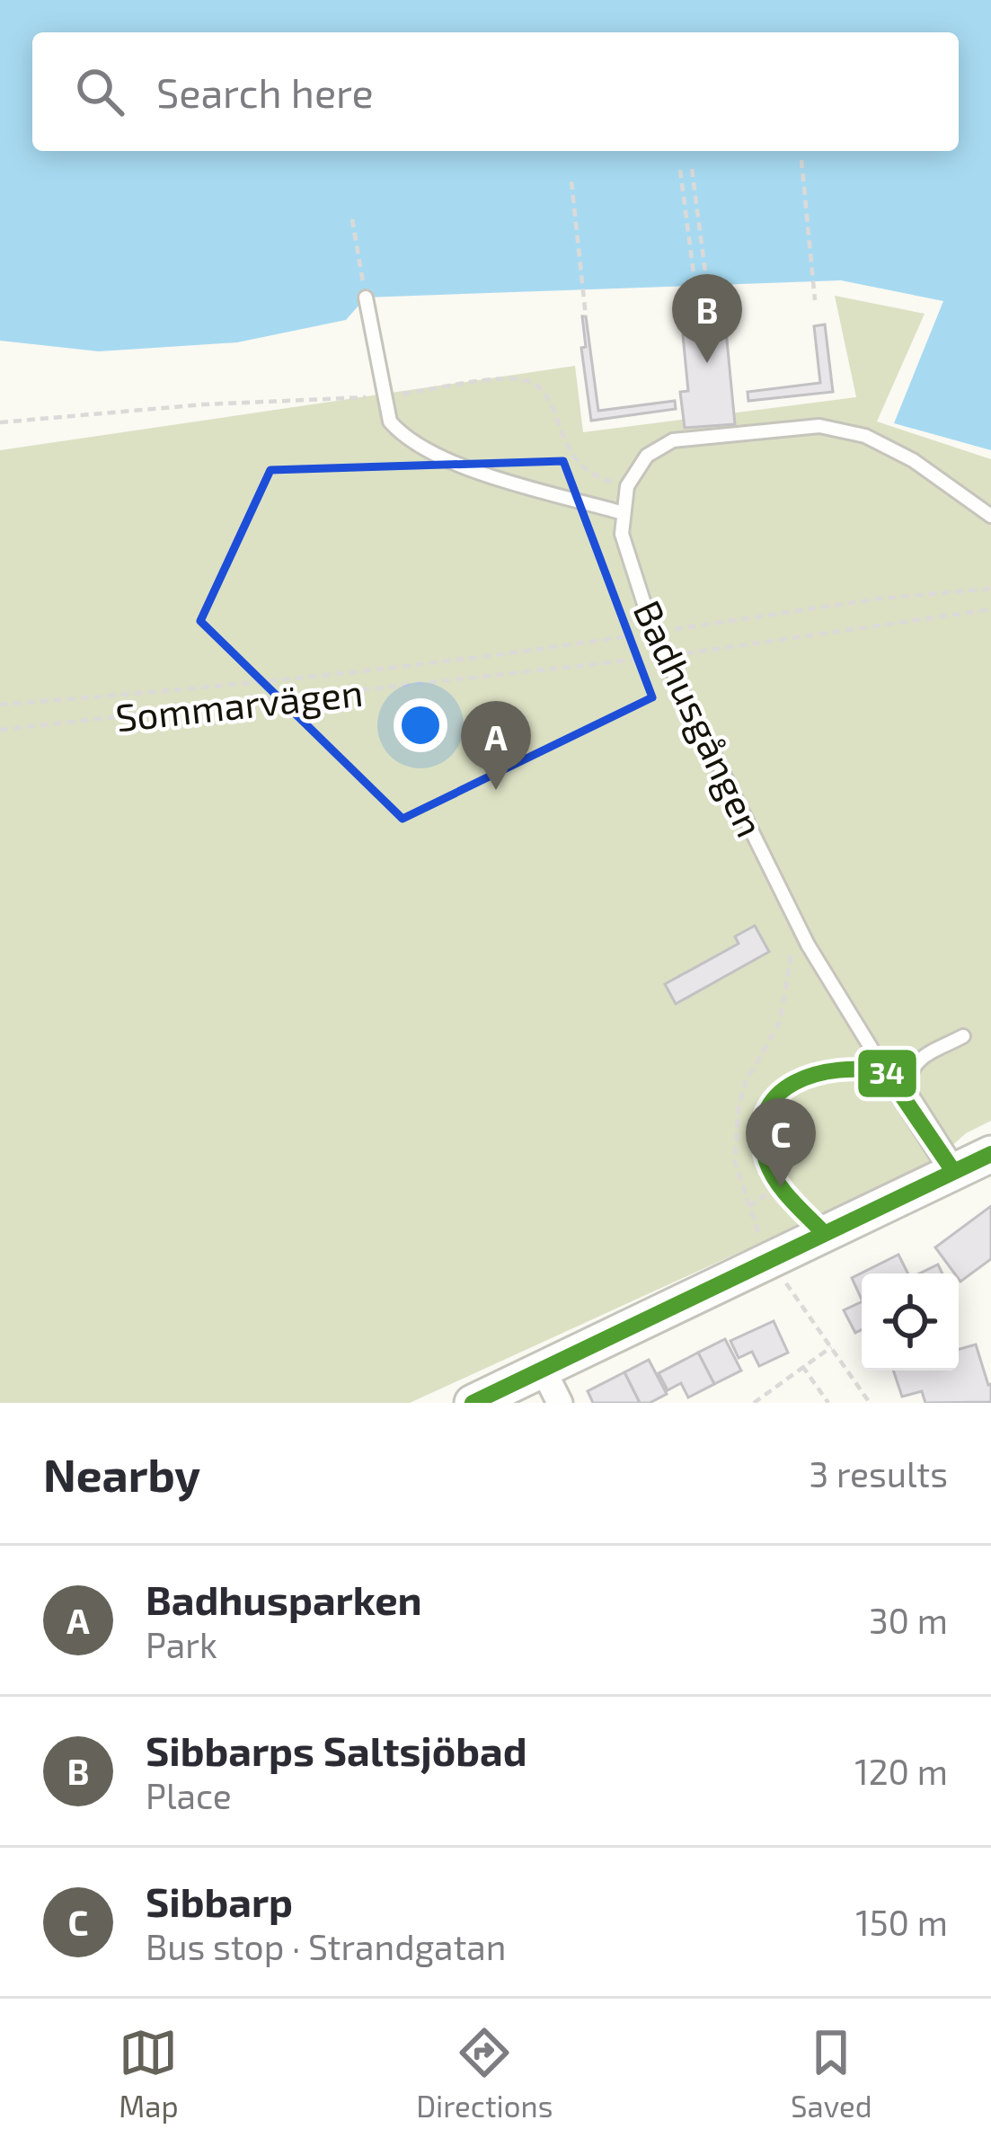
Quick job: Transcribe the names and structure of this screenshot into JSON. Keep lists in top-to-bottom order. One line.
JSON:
{"streets":{"lane":["Badhusgången"],"path":["Sommarvägen"]},"crossings":[["Sommarvägen","Badhusgången"]],"lines":["transit line 34"],"page":{"search":"Search here","pins":["B","A","C"],"heading":["Nearby","3 results"],"list":[{"mark":"A","name":"Badhusparken","note":"Park","value":"30 m"},{"mark":"B","name":"Sibbarps Saltsjöbad","note":"Place","value":"120 m"},{"mark":"C","name":"Sibbarp","note":"Bus stop · Strandgatan","value":"150 m"}],"nav":["Map","Directions","Saved"]}}
